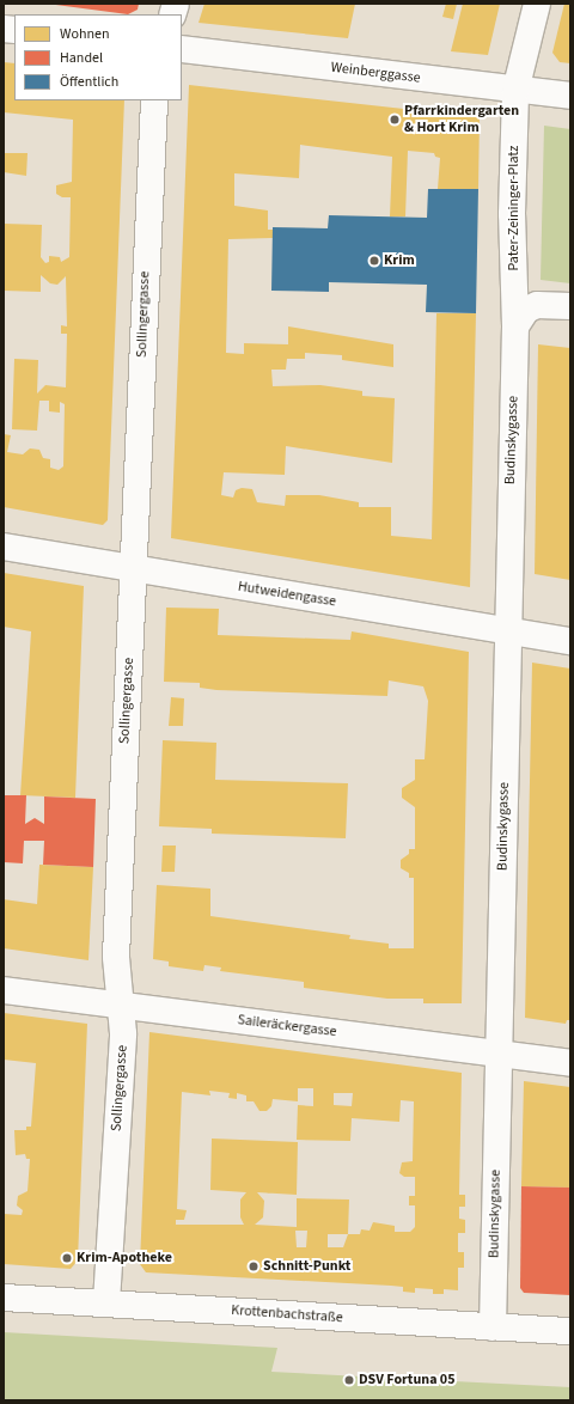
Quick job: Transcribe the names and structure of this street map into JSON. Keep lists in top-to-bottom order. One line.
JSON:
{"streets":{"street":["Weinberggasse","Pater-Zeininger-Platz","Sollingergasse","Budinskygasse","Hutweidengasse","Saileräckergasse","Krottenbachstraße"]},"crossings":[["Weinberggasse","Pater-Zeininger-Platz"],["Pater-Zeininger-Platz","Budinskygasse"],["Sollingergasse","Hutweidengasse"],["Sollingergasse","Saileräckergasse"],["Sollingergasse","Krottenbachstraße"],["Budinskygasse","Hutweidengasse"],["Budinskygasse","Saileräckergasse"],["Budinskygasse","Krottenbachstraße"]],"places":["Pfarrkindergarten & Hort Krim","Krim","Krim-Apotheke","Schnitt-Punkt","DSV Fortuna 05"],"legend":["Wohnen","Handel","Öffentlich"]}
